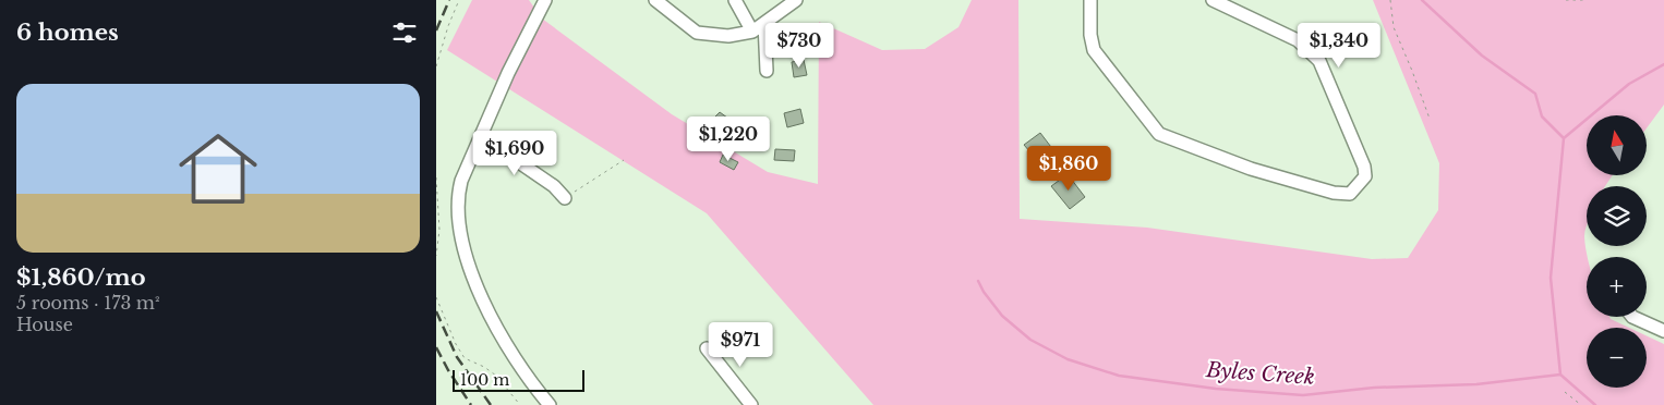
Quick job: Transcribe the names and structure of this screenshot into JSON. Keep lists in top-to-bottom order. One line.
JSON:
{"water":["Byles Creek"],"scale_bar":"100 m","north":"top","page":{"heading":"6 homes","price":["$730","$1,340","$1,220","$1,690","$1,860","$971"],"list":[{"name":"$1,860/mo","note":"5 rooms · 173 m² · House"}],"map_buttons":["+","−"],"scale":"100 m"}}
